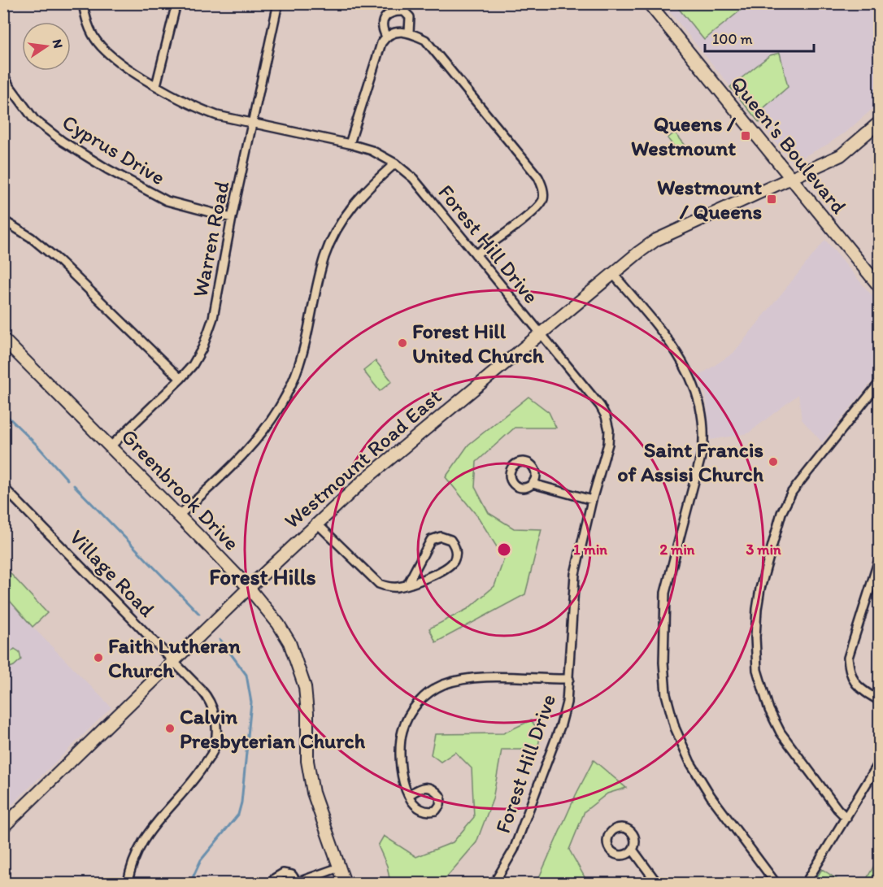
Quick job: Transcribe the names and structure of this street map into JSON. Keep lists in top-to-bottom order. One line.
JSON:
{"streets":{"main road":["Queen's Boulevard","Westmount Road East","Greenbrook Drive"],"street":["Cyprus Drive","Warren Road","Forest Hill Drive","Village Road"]},"crossings":[["Queen's Boulevard","Westmount Road East"],["Cyprus Drive","Warren Road"],["Warren Road","Forest Hill Drive"],["Warren Road","Greenbrook Drive"],["Forest Hill Drive","Westmount Road East"],["Westmount Road East","Greenbrook Drive"],["Westmount Road East","Village Road"]],"districts":["Forest Hills"],"places":{"transit":["Queens / Westmount","Westmount / Queens"],"other":["Forest Hill United Church","Saint Francis of Assisi Church","Faith Lutheran Church","Calvin Presbyterian Church"]},"scale_bar":"100 m","north":"right","rings":["1 min","2 min","3 min"]}
